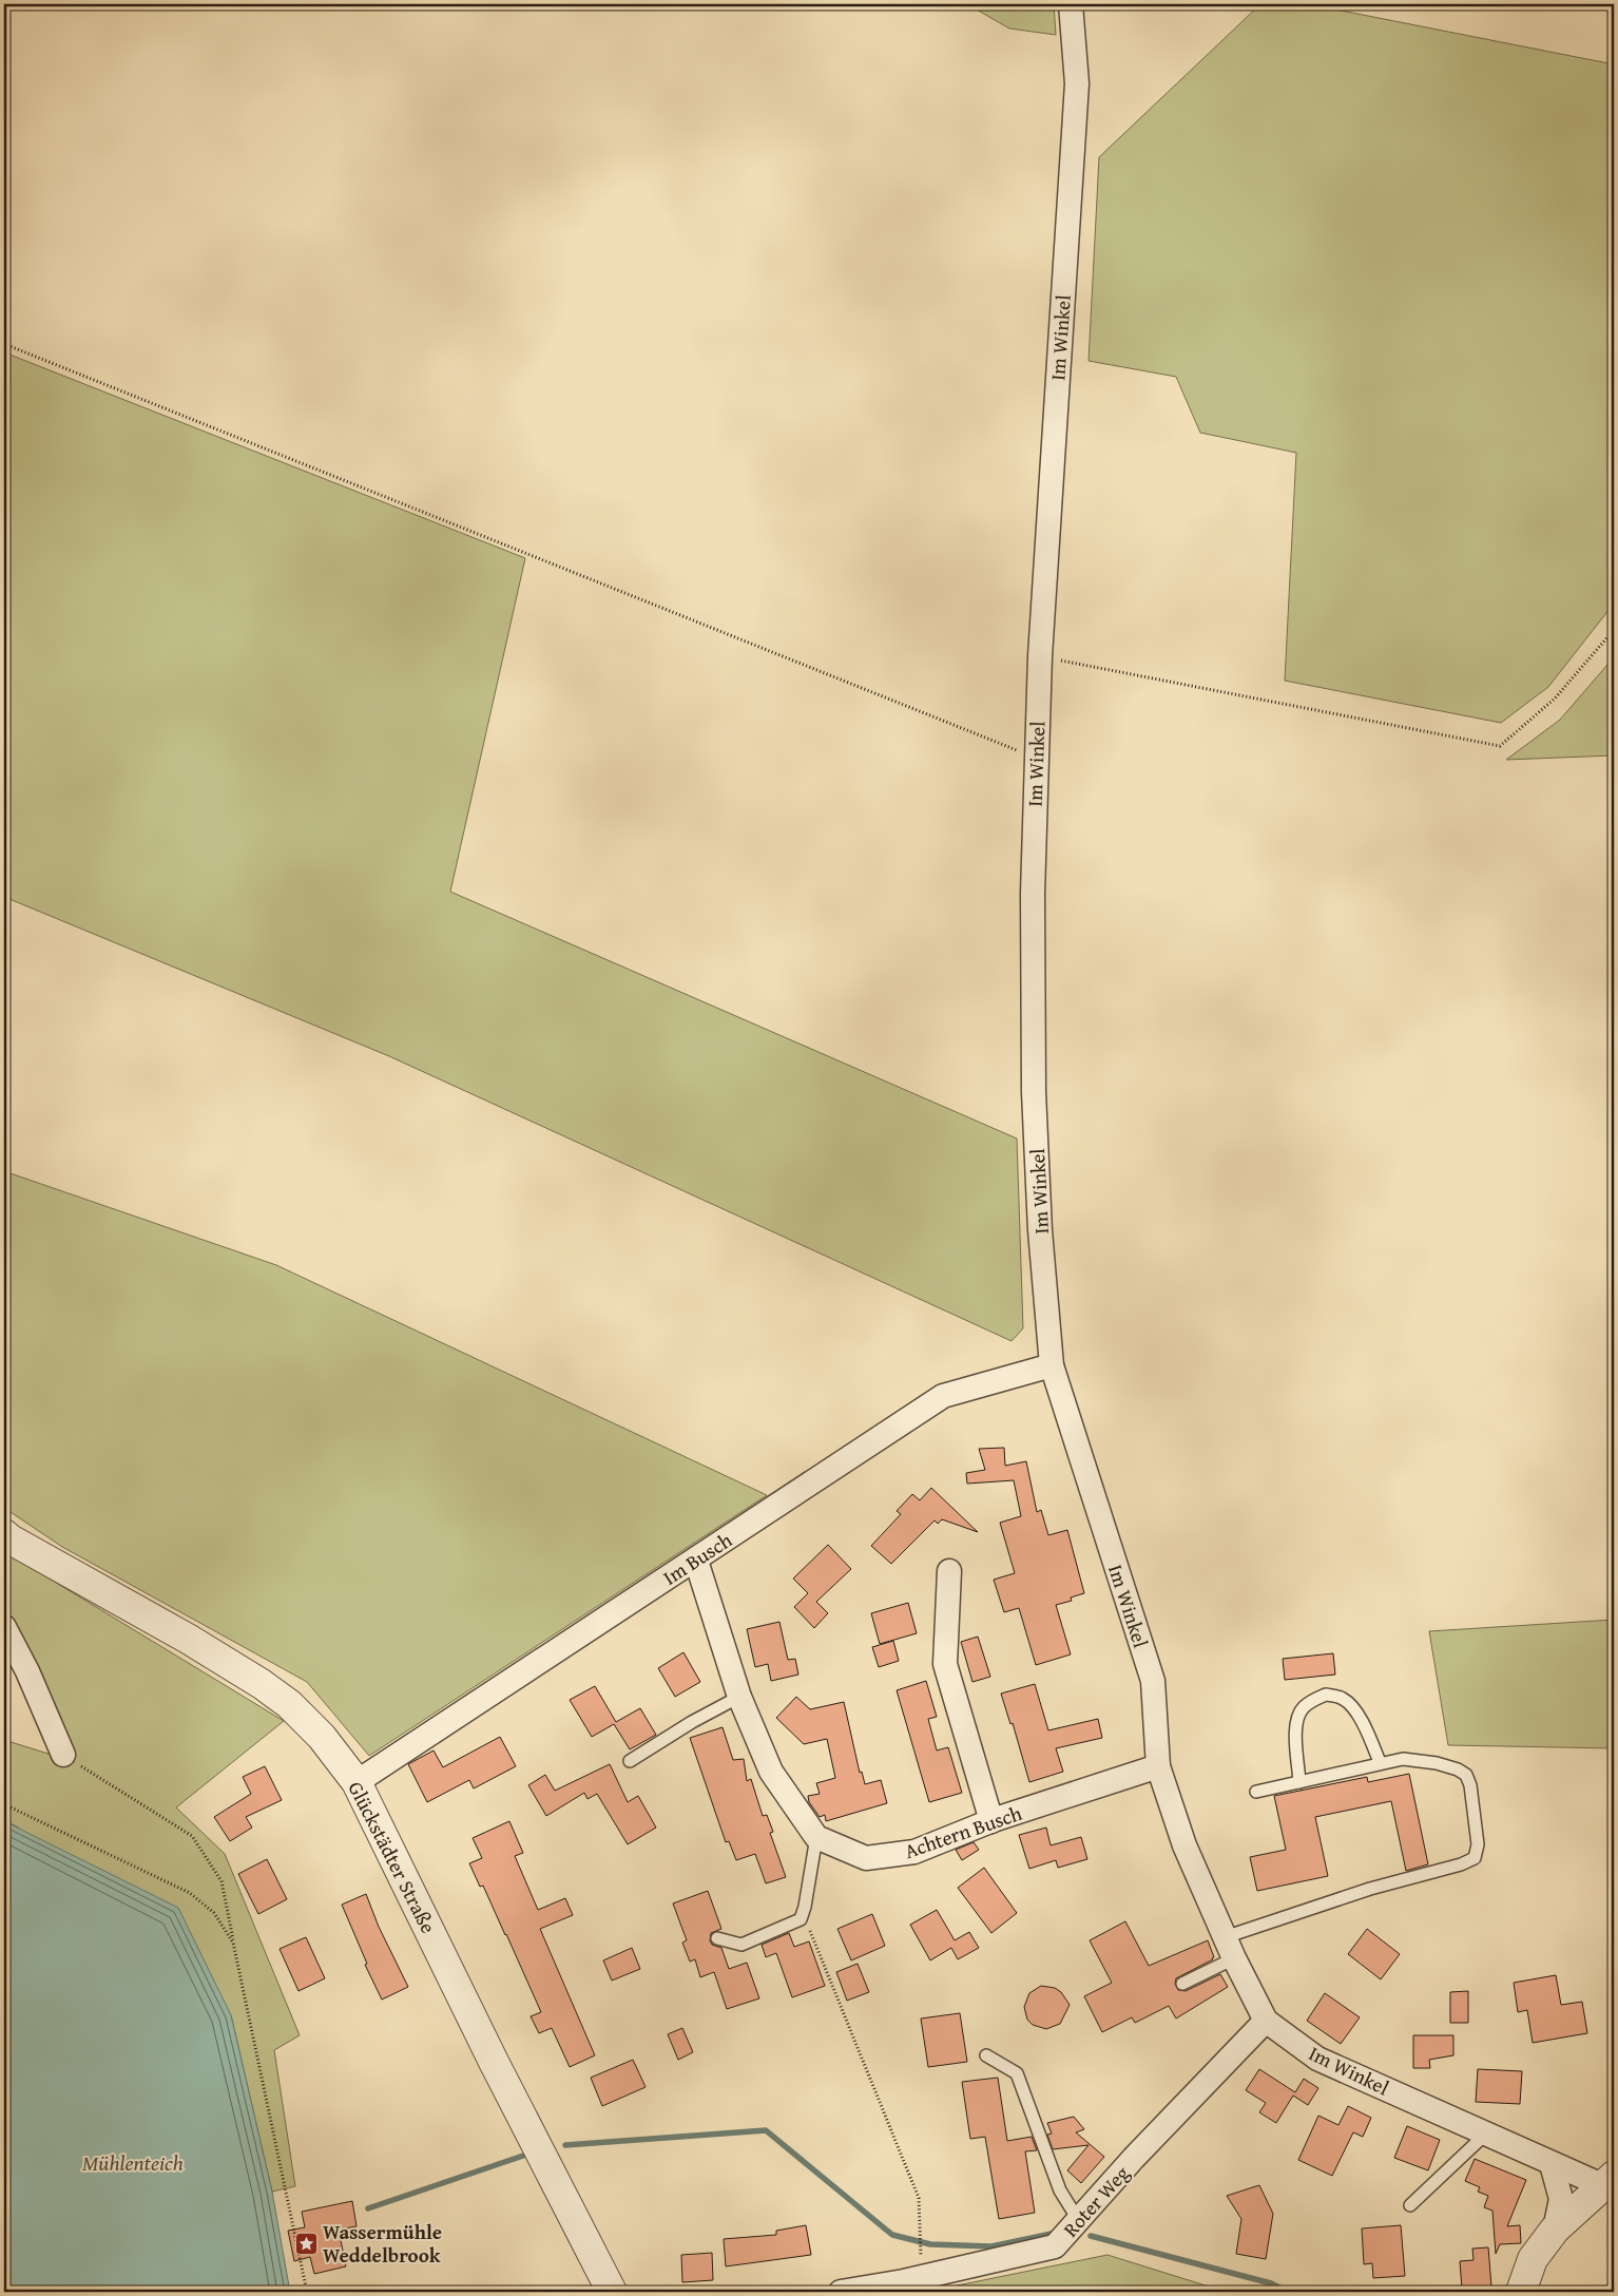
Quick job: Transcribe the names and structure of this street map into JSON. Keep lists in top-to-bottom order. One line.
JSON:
{"streets":{"street":["Im Winkel","Im Busch","Achtern Busch","Glückstädter Straße","Roter Weg"]},"crossings":[["Im Winkel","Im Busch"],["Im Winkel","Achtern Busch"],["Im Winkel","Roter Weg"],["Im Busch","Glückstädter Straße"]],"water":["Mühlenteich"],"places":{"place":["Wassermühle Weddelbrook"]}}
